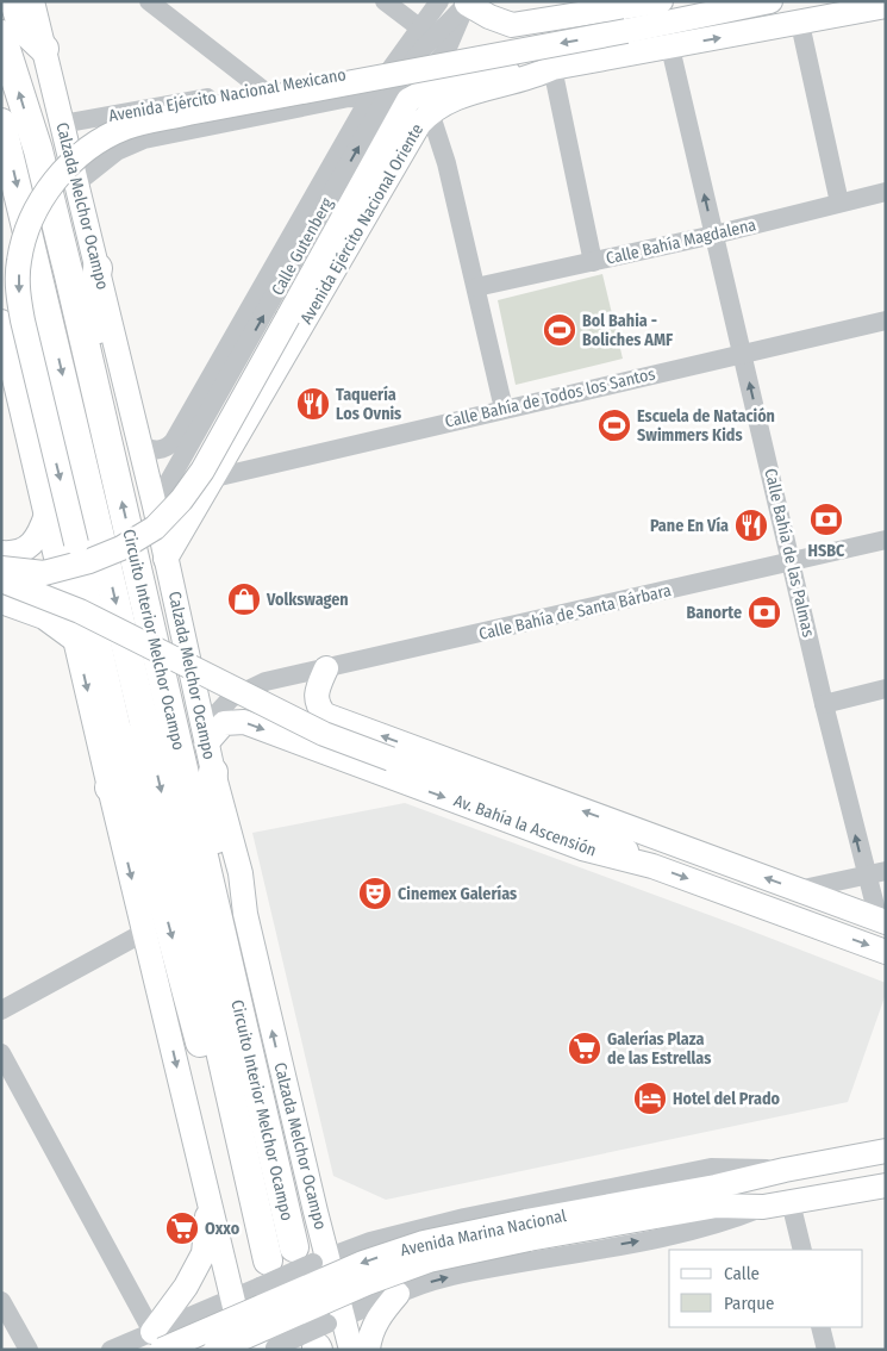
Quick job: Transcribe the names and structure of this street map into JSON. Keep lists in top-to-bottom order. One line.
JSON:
{"streets":{"highway":["Circuito Interior Melchor Ocampo"],"main road":["Calzada Melchor Ocampo","Avenida Ejército Nacional Oriente","Av. Bahía la Ascensión","Avenida Marina Nacional"],"street":["Avenida Ejército Nacional Mexicano","Calle Bahía Magdalena","Calle Gutenberg","Calle Bahía de Todos los Santos","Calle Bahía de las Palmas","Calle Bahía de Santa Bárbara"]},"crossings":[["Avenida Ejército Nacional Mexicano","Calzada Melchor Ocampo"],["Avenida Ejército Nacional Mexicano","Calle Gutenberg"],["Calzada Melchor Ocampo","Avenida Ejército Nacional Oriente"],["Calzada Melchor Ocampo","Calle Gutenberg"],["Calzada Melchor Ocampo","Circuito Interior Melchor Ocampo"],["Calzada Melchor Ocampo","Av. Bahía la Ascensión"],["Calzada Melchor Ocampo","Avenida Marina Nacional"],["Avenida Ejército Nacional Oriente","Calle Bahía de Todos los Santos"],["Avenida Ejército Nacional Oriente","Calle Bahía de las Palmas"],["Calle Bahía Magdalena","Calle Bahía de las Palmas"],["Calle Bahía de Todos los Santos","Calle Bahía de las Palmas"],["Calle Bahía de las Palmas","Calle Bahía de Santa Bárbara"],["Calle Bahía de las Palmas","Av. Bahía la Ascensión"],["Calle Bahía de Santa Bárbara","Av. Bahía la Ascensión"],["Circuito Interior Melchor Ocampo","Avenida Marina Nacional"]],"places":{"sports":["Bol Bahia - Boliches AMF","Escuela de Natación Swimmers Kids"],"restaurant":["Taquería Los Ovnis","Pane En Vía"],"bank":["HSBC","Banorte"],"shop":["Volkswagen"],"theatre":["Cinemex Galerías"],"supermarket":["Galerías Plaza de las Estrellas","Oxxo"],"hotel":["Hotel del Prado"]},"legend":["Calle","Parque"]}
